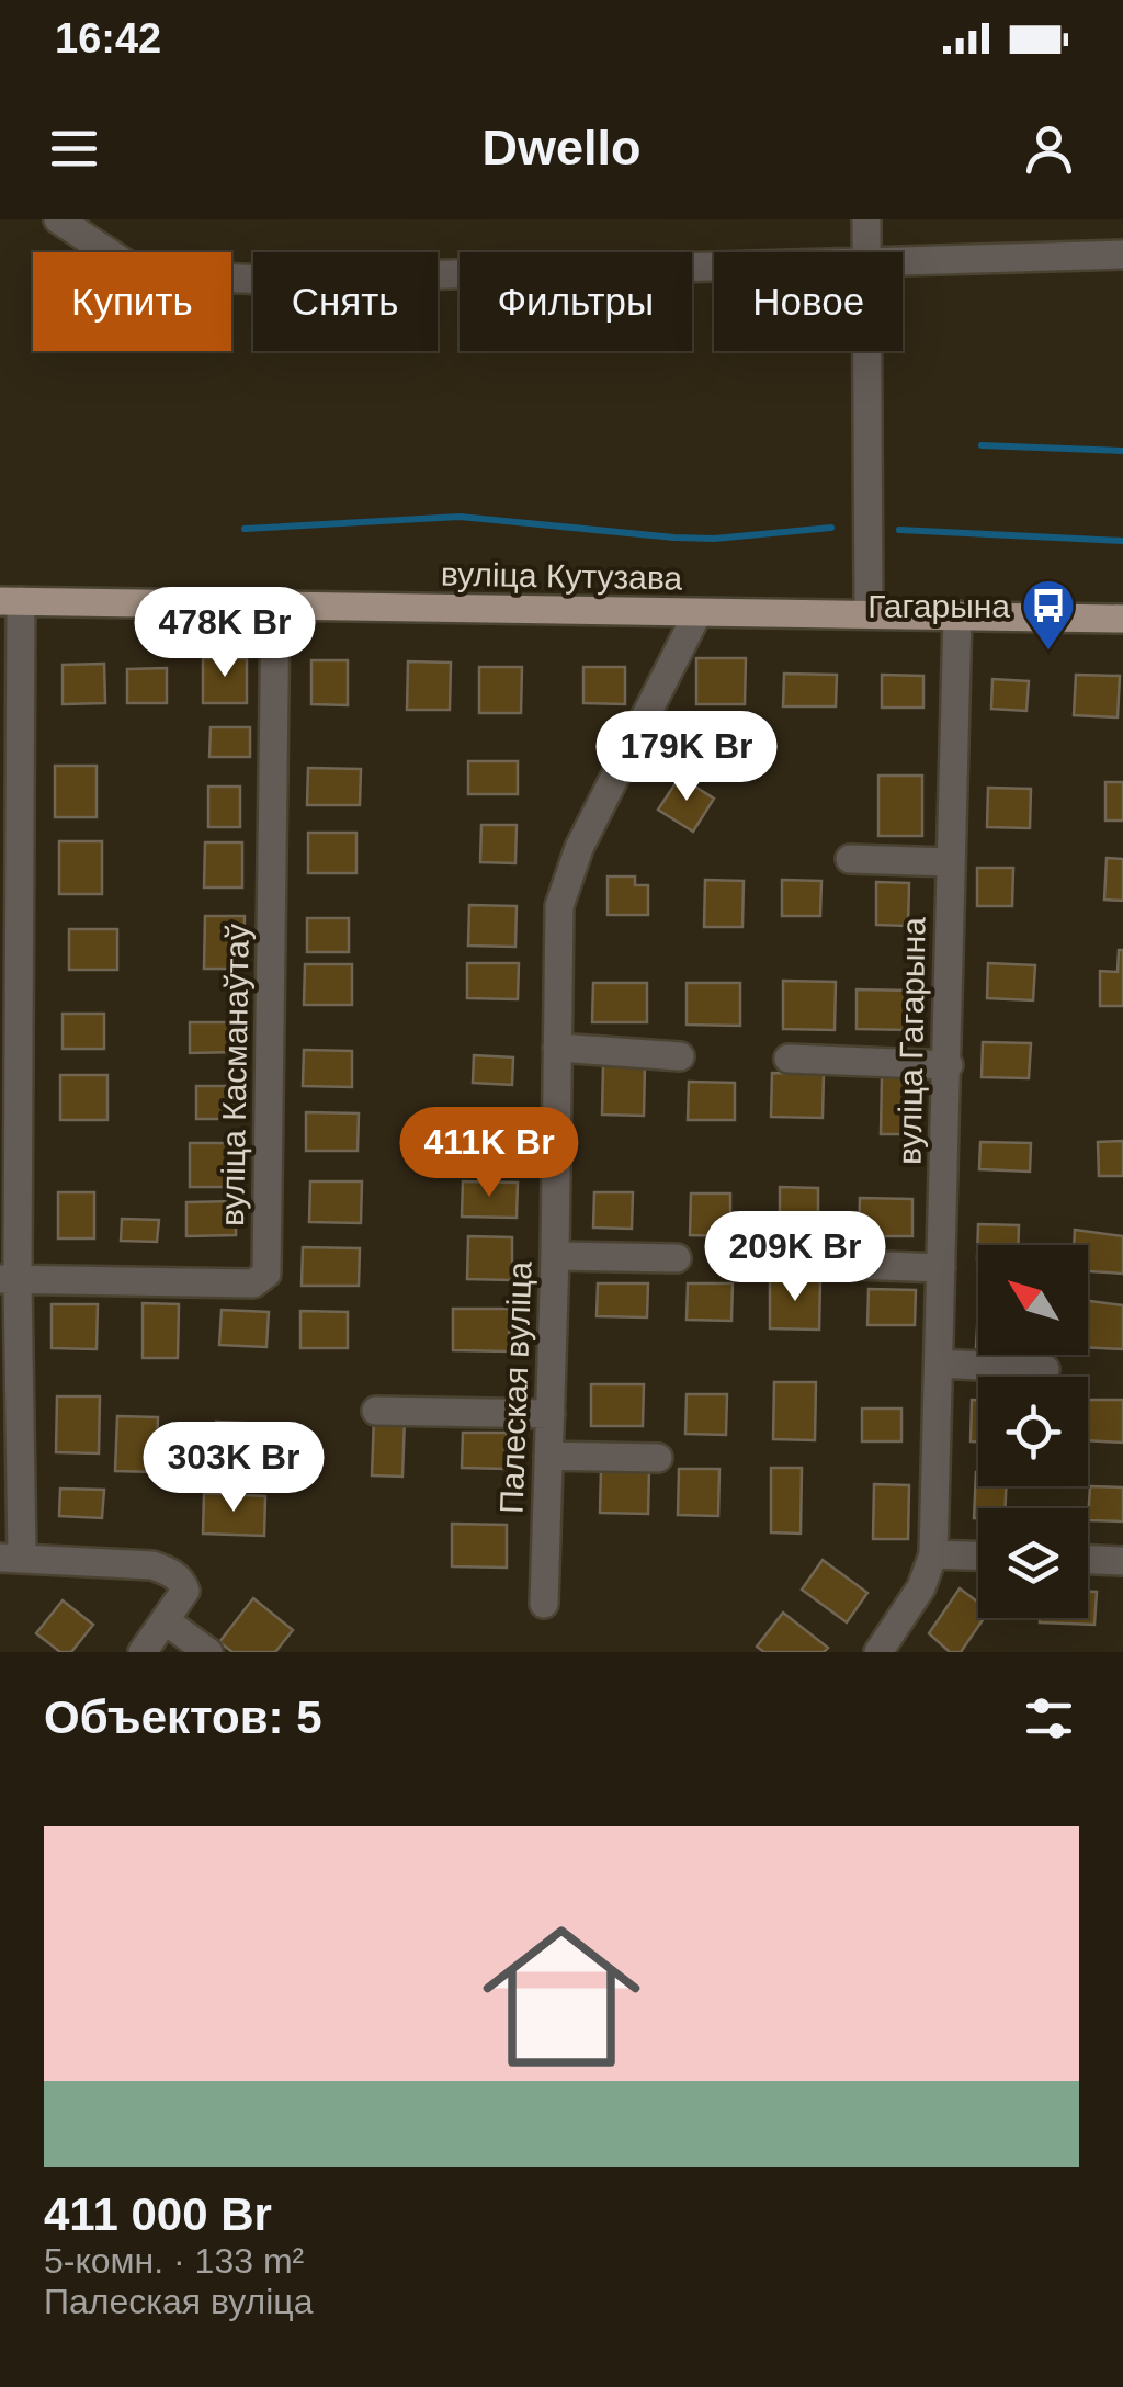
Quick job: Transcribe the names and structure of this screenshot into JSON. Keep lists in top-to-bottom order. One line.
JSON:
{"streets":{"main road":["вуліца Кутузава"],"street":["вуліца Гагарына","вуліца Касманаўтаў","Палеская вуліца"]},"crossings":[["вуліца Кутузава","вуліца Гагарына"],["вуліца Кутузава","вуліца Касманаўтаў"],["вуліца Кутузава","Палеская вуліца"]],"places":{"bus stop":["Гагарына"]},"north":"top left","page":{"status":"16:42","header":"Dwello","chip":["Купить","Снять","Фильтры","Новое"],"price":["478K Br","179K Br","411K Br","209K Br","303K Br"],"heading":"Объектов: 5","list":[{"name":"411 000 Br","note":"5-комн. · 133 m² · Палеская вуліца"}]}}
